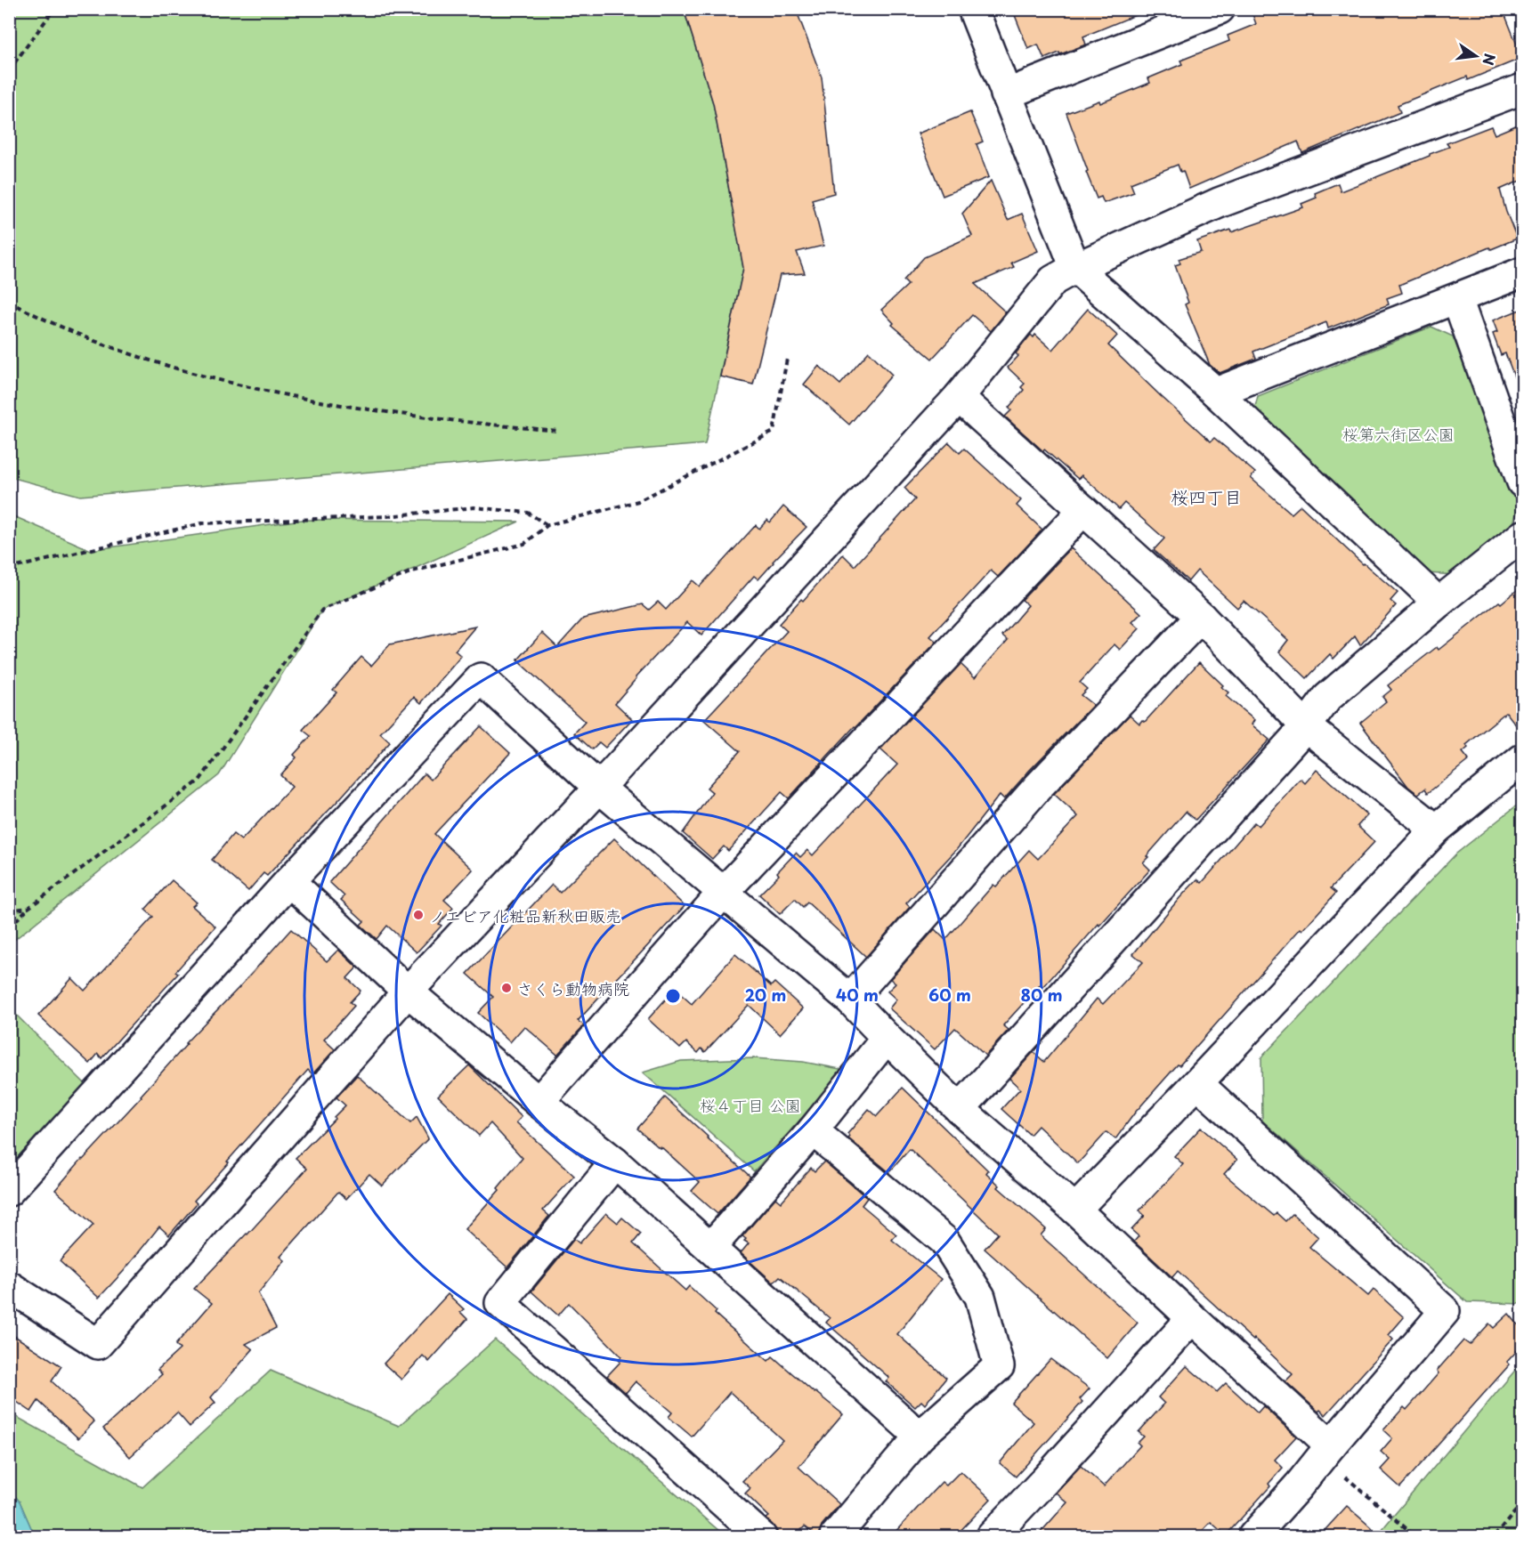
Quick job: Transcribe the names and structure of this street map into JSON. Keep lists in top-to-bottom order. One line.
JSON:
{"districts":["桜四丁目"],"parks":["桜第六街区公園","桜４丁目 公園"],"places":["ノエビア化粧品新秋田販売","さくら動物病院"],"north":"right","rings":["20 m","40 m","60 m","80 m"]}
